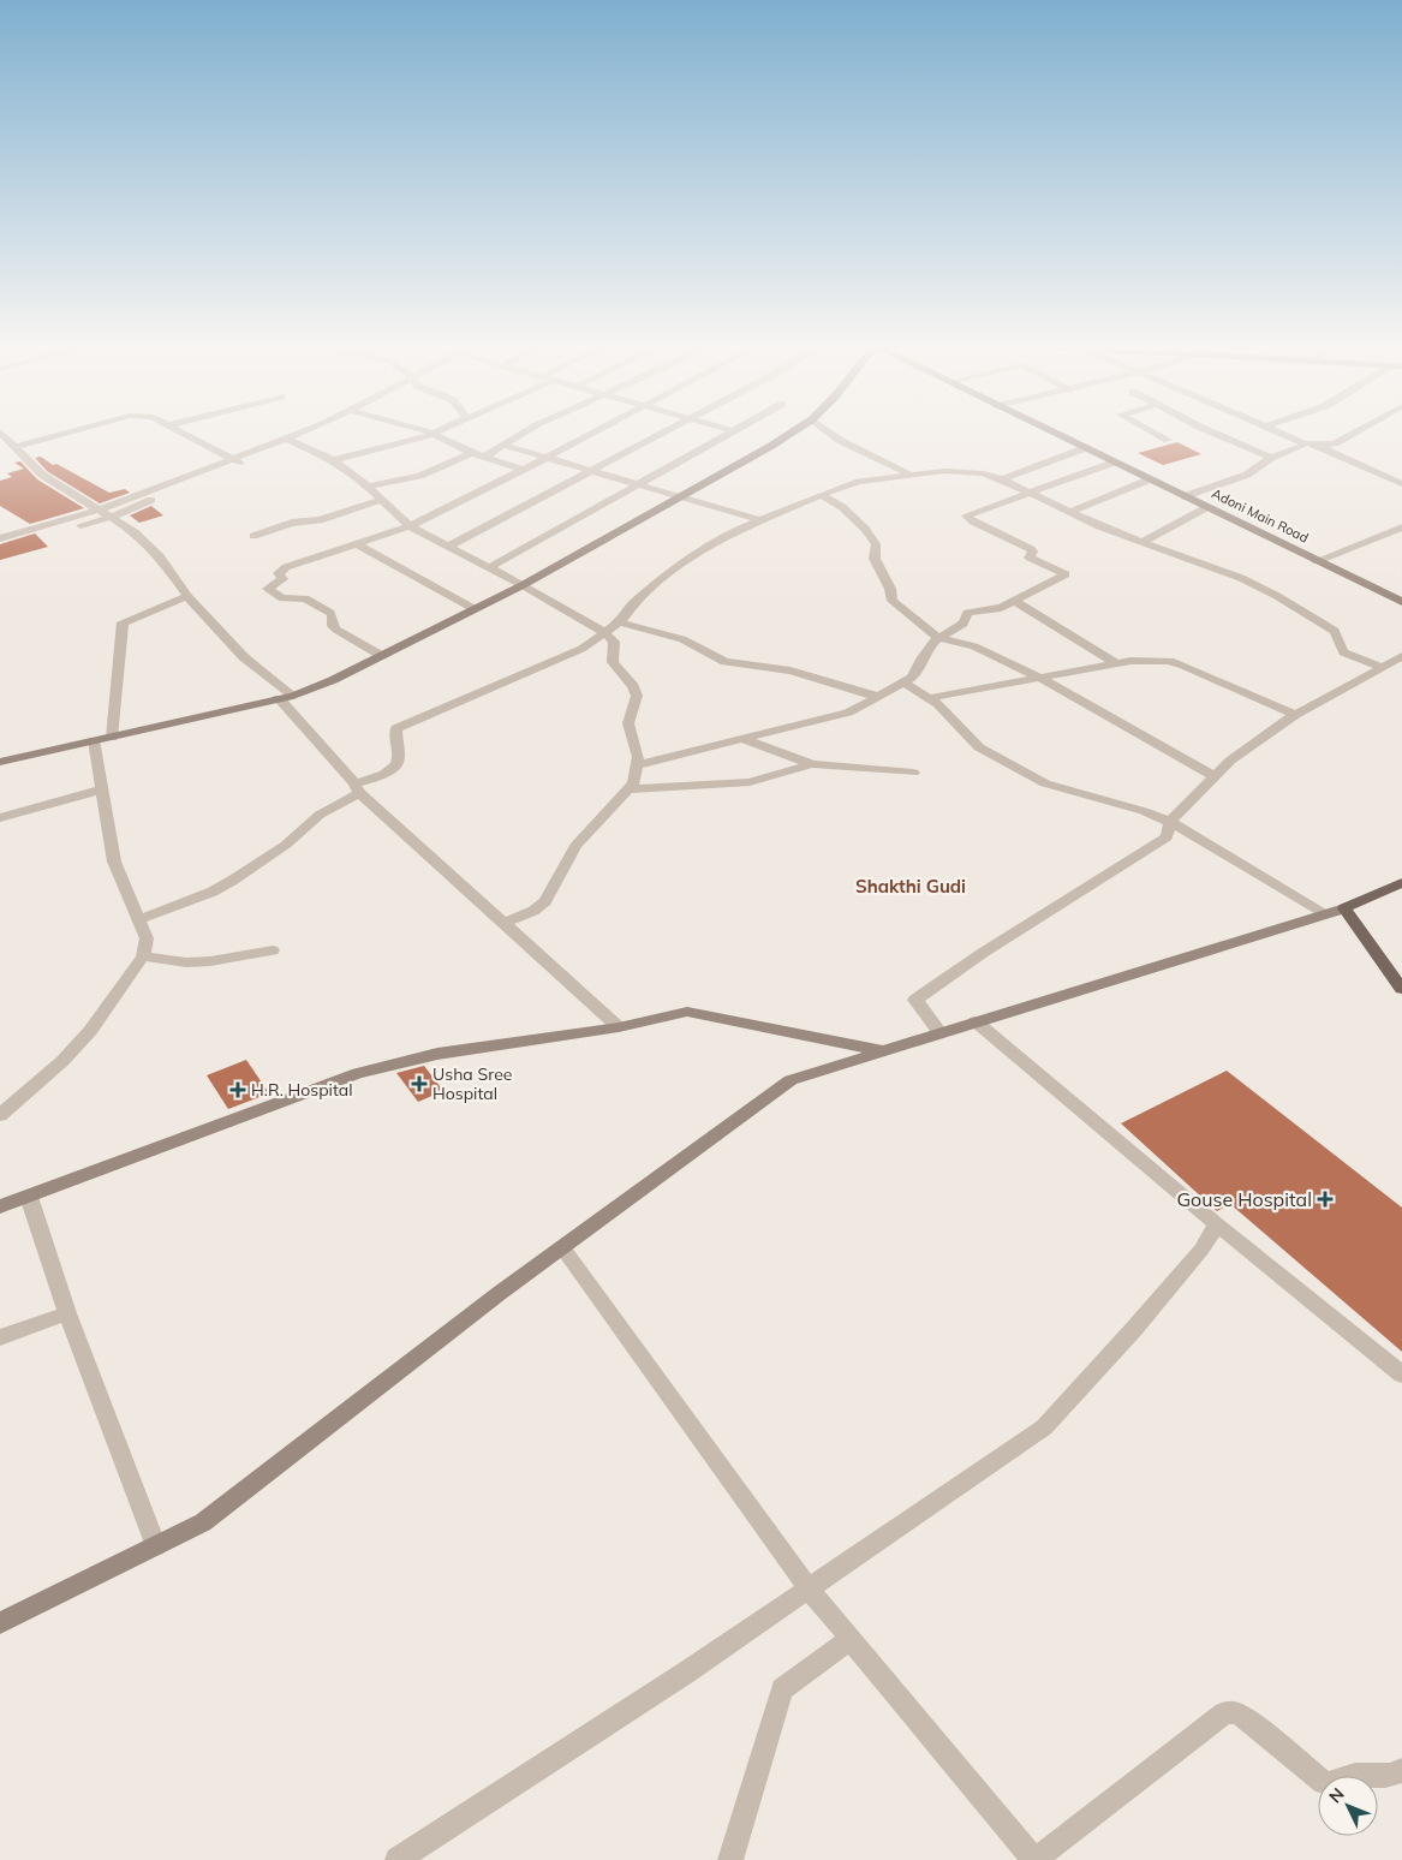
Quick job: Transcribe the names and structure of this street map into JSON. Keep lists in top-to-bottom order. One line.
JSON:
{"streets":{"street":["Adoni Main Road"]},"districts":["Shakthi Gudi"],"places":{"health":["Usha Sree Hospital","H.R. Hospital","Gouse Hospital"]},"north":"top left"}
